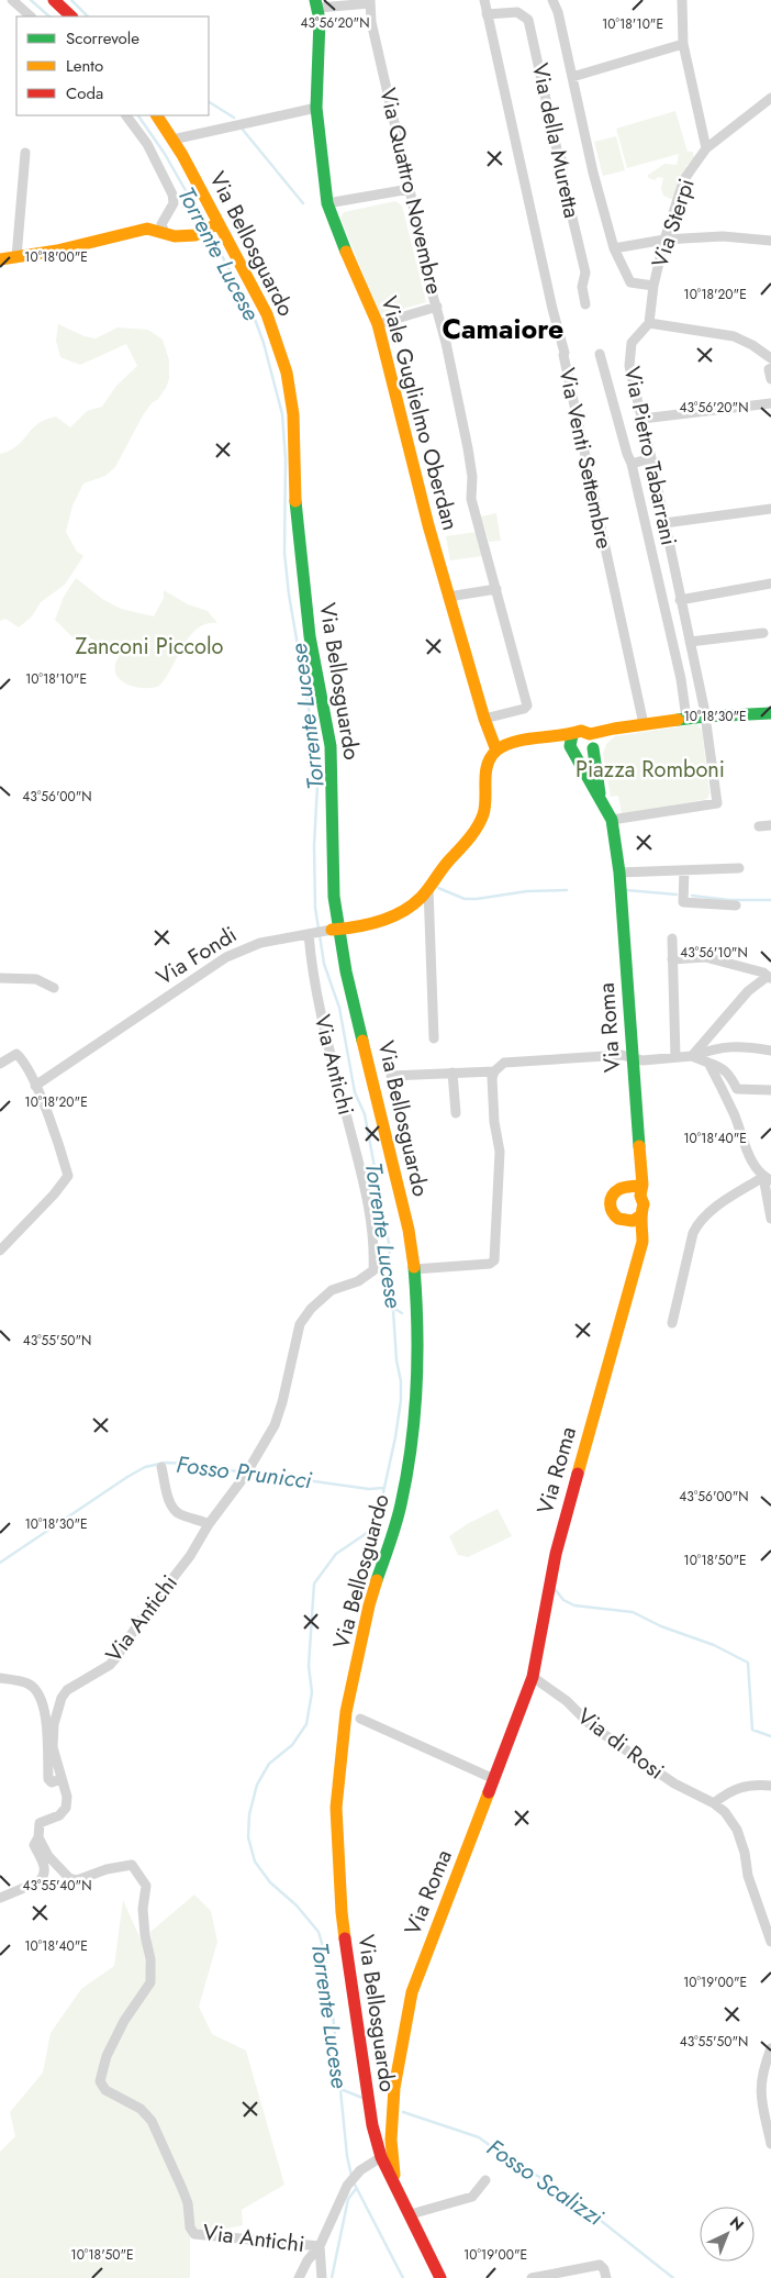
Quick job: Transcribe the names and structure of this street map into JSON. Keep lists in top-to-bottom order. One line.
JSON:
{"streets":{"street":["Via della Muretta","Via Quattro Novembre","Via Sterpi","Via Bellosguardo","Viale Guglielmo Oberdan","Via Pietro Tabarrani","Via Venti Settembre","Via Fondi","Via Roma","Via Antichi","Via di Rosi"]},"crossings":[["Via della Muretta","Via Venti Settembre"],["Via Quattro Novembre","Viale Guglielmo Oberdan"],["Via Sterpi","Via Pietro Tabarrani"],["Via Bellosguardo","Via Fondi"],["Via Bellosguardo","Via Roma"],["Viale Guglielmo Oberdan","Via Fondi"],["Via Pietro Tabarrani","Via Roma"],["Via Fondi","Via Antichi"],["Via Roma","Via di Rosi"]],"districts":["Camaiore"],"water":["Torrente Lucese","Fosso Prunicci","Fosso Scalizzi"],"parks":["Zanconi Piccolo","Piazza Romboni"],"legend":["Scorrevole","Lento","Coda"],"north":"top right","coordinates":["43°56'20\"N","10°18'10\"E","10°18'00\"E","10°18'20\"E","10°18'30\"E","43°56'00\"N","43°56'10\"N","10°18'40\"E","43°55'50\"N","10°18'50\"E","43°55'40\"N","10°19'00\"E"]}
